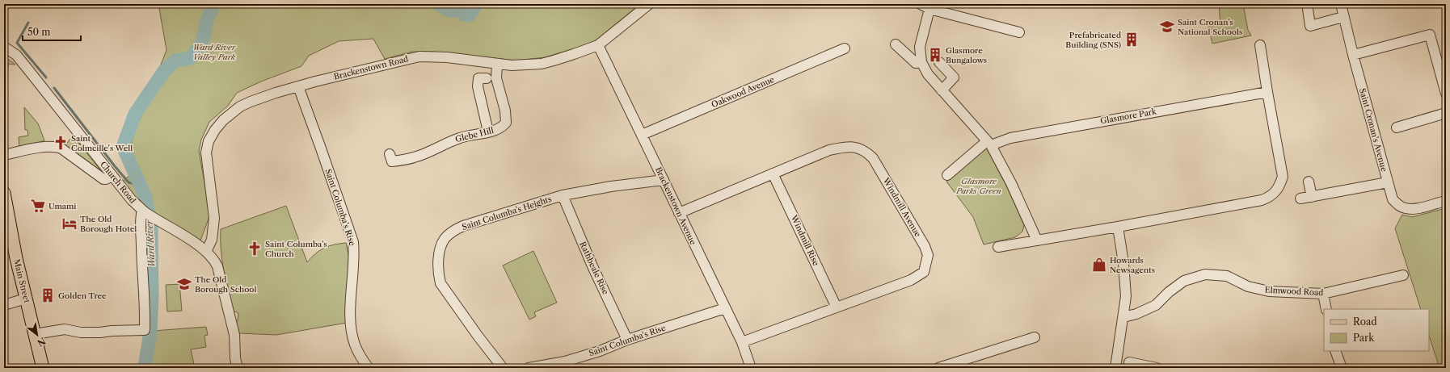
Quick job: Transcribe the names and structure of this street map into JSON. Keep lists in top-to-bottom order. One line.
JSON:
{"streets":{"main road":["Main Street"],"street":["Brackenstown Road","Oakwood Avenue","Glasmore Park","Saint Cronan's Avenue","Glebe Hill","Church Road","Brackenstown Avenue","Saint Columba's Rise","Windmill Avenue","Saint Columba's Heights","Windmill Rise","Rathbeale Rise","Elmwood Road"]},"crossings":[["Brackenstown Road","Glebe Hill"],["Brackenstown Road","Church Road"],["Brackenstown Road","Brackenstown Avenue"],["Brackenstown Road","Saint Columba's Rise"],["Oakwood Avenue","Brackenstown Avenue"],["Brackenstown Avenue","Saint Columba's Rise"],["Brackenstown Avenue","Windmill Avenue"],["Brackenstown Avenue","Saint Columba's Heights"],["Saint Columba's Rise","Rathbeale Rise"],["Windmill Avenue","Windmill Rise"],["Saint Columba's Heights","Rathbeale Rise"]],"water":["Ward River"],"parks":["Ward River Valley Park","Glasmore Parks Green"],"places":{"school or university":["Saint Cronan's National Schools","The Old Borough School"],"building":["Prefabricated Building (SNS)","Glasmore Bungalows","Golden Tree"],"church":["Saint Colmcille's Well","Saint Columba's Church"],"supermarket":["Umami"],"hotel":["The Old Borough Hotel"],"shop":["Howards Newsagents"]},"legend":["Road","Park"],"scale_bar":"50 m","north":"bottom right"}
